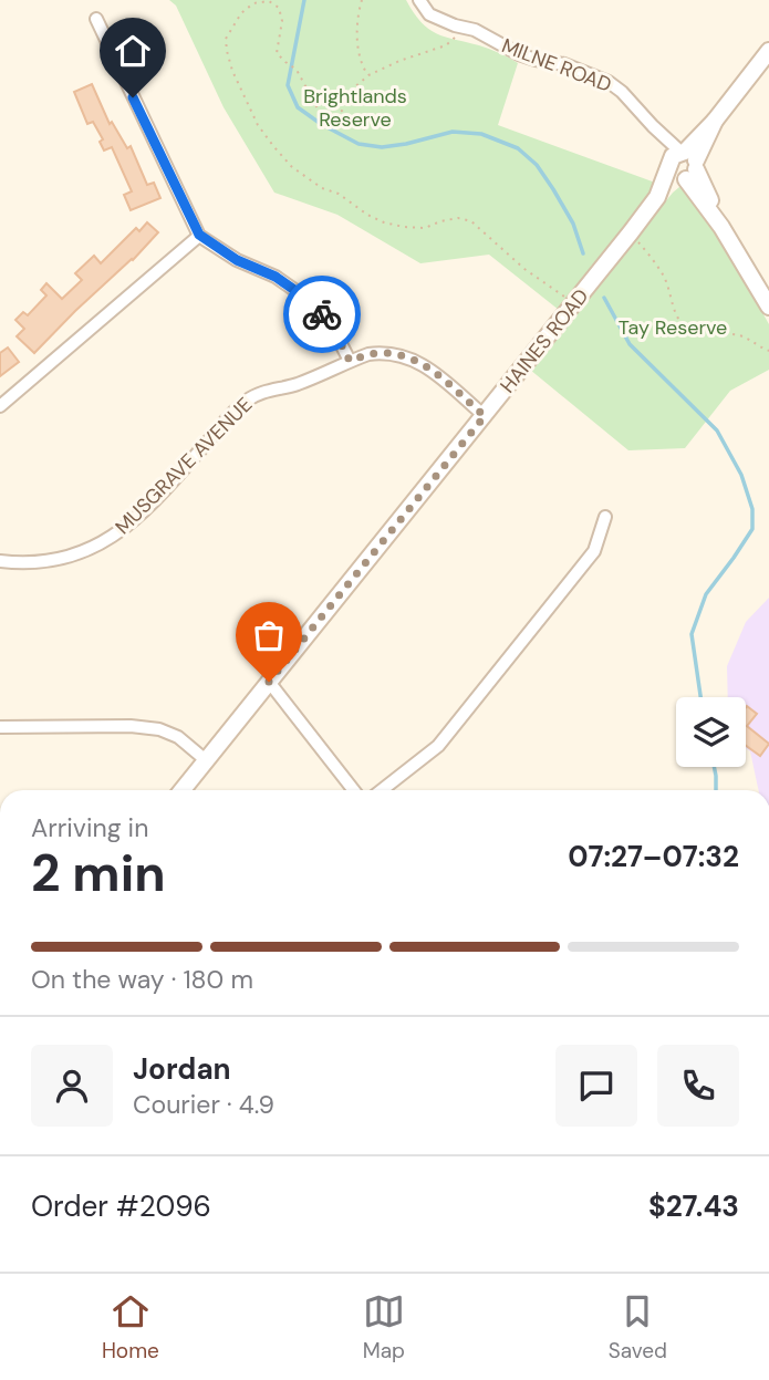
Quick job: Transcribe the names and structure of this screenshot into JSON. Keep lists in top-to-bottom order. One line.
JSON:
{"streets":{"main road":["HAINES ROAD"],"street":["MILNE ROAD","MUSGRAVE AVENUE"]},"crossings":[["MILNE ROAD","HAINES ROAD"],["HAINES ROAD","MUSGRAVE AVENUE"]],"parks":["Brightlands Reserve","Tay Reserve"],"page":{"heading":["2 min","Arriving in","07:27–07:32"],"panel":["Jordan","Courier · 4.9","Order #2096","$27.43"],"bar":"On the way · 180 m","tabs":["Home","Map","Saved"]}}
